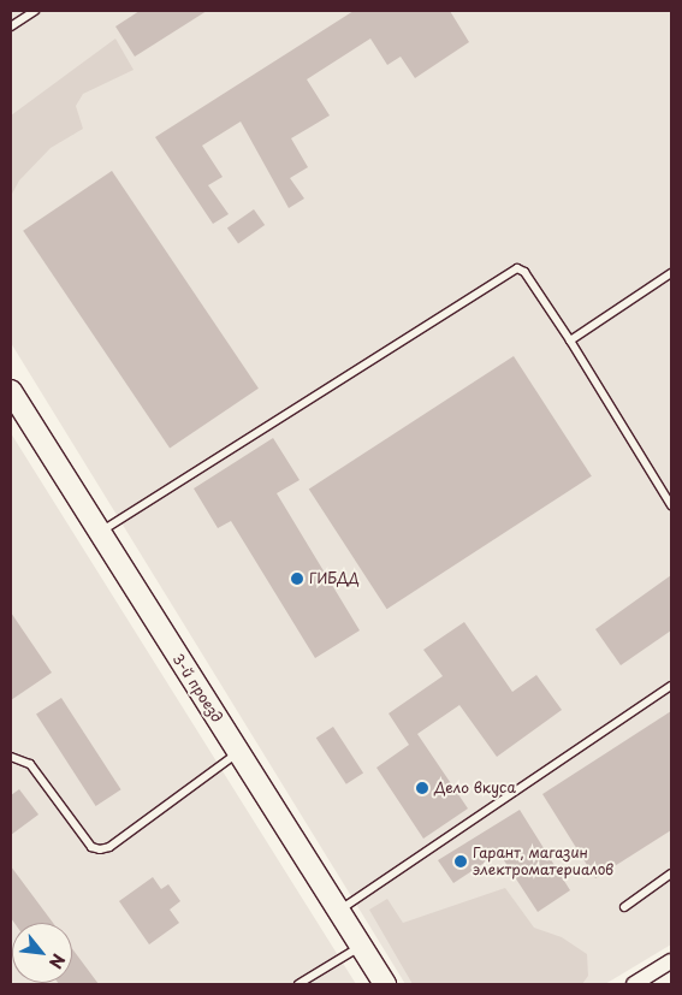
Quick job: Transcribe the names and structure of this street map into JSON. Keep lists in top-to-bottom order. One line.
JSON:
{"streets":{"street":["3-й проезд"]},"places":["ГИБДД","Дело вкуса","Гарант, магазин электроматериалов"],"north":"bottom right"}
